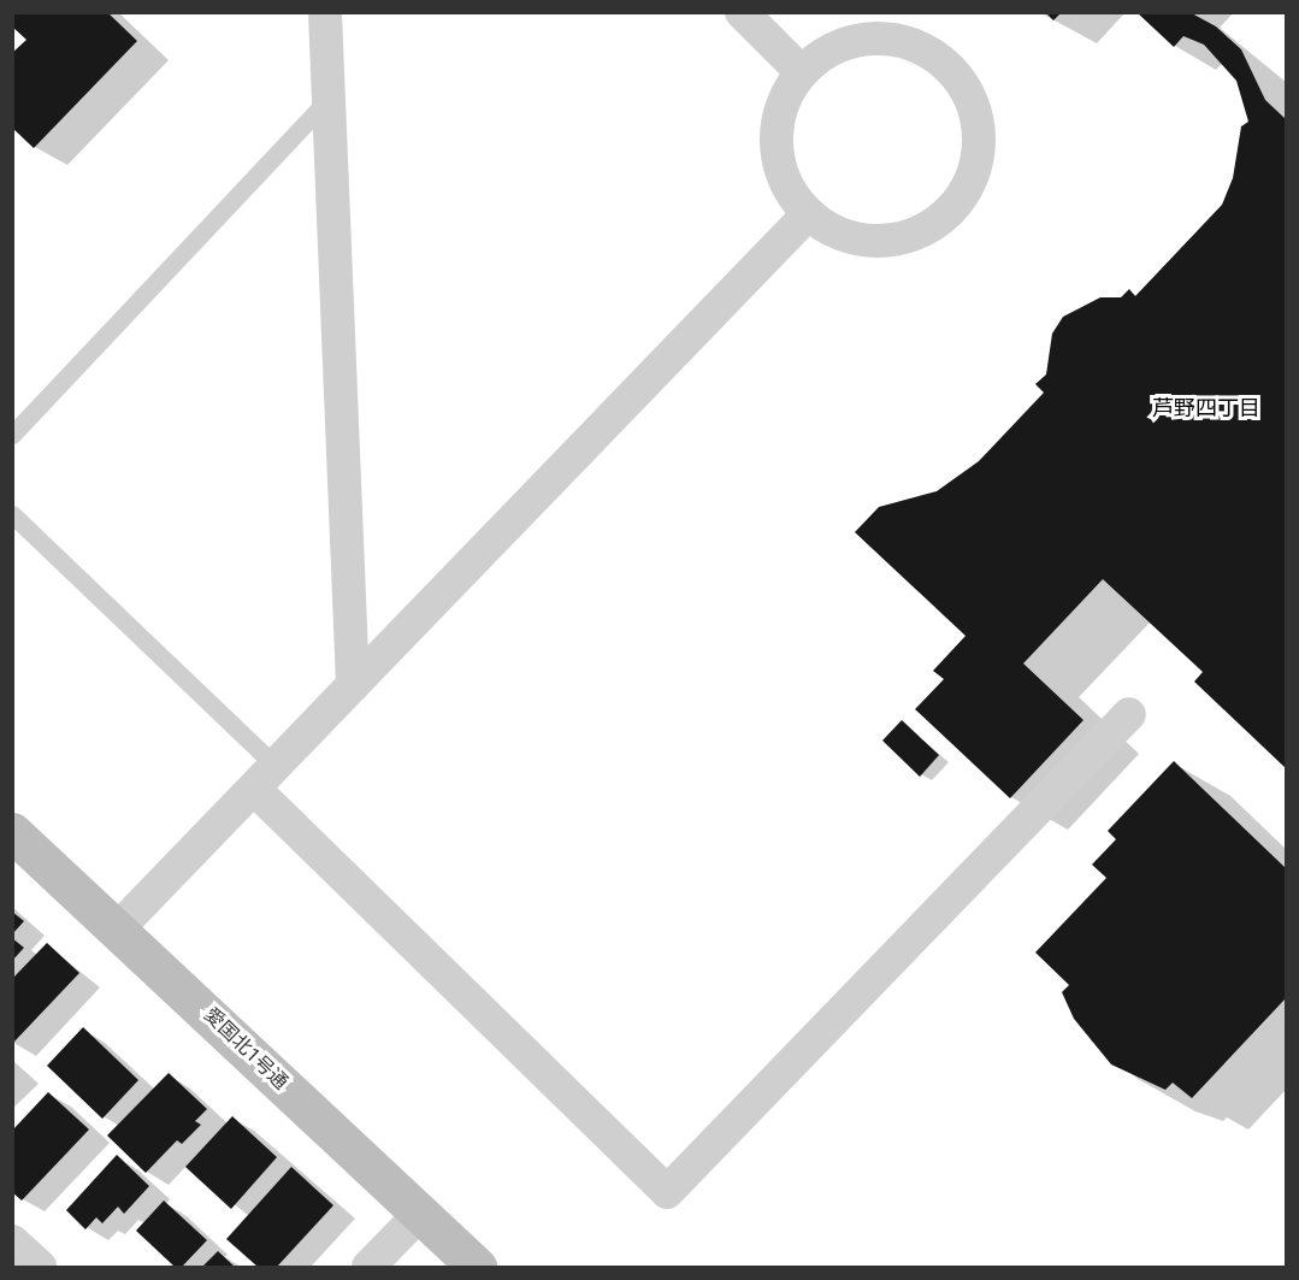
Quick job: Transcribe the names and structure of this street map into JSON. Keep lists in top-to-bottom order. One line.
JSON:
{"streets":{"street":["愛国北1号通"]},"districts":["芦野四丁目"]}
